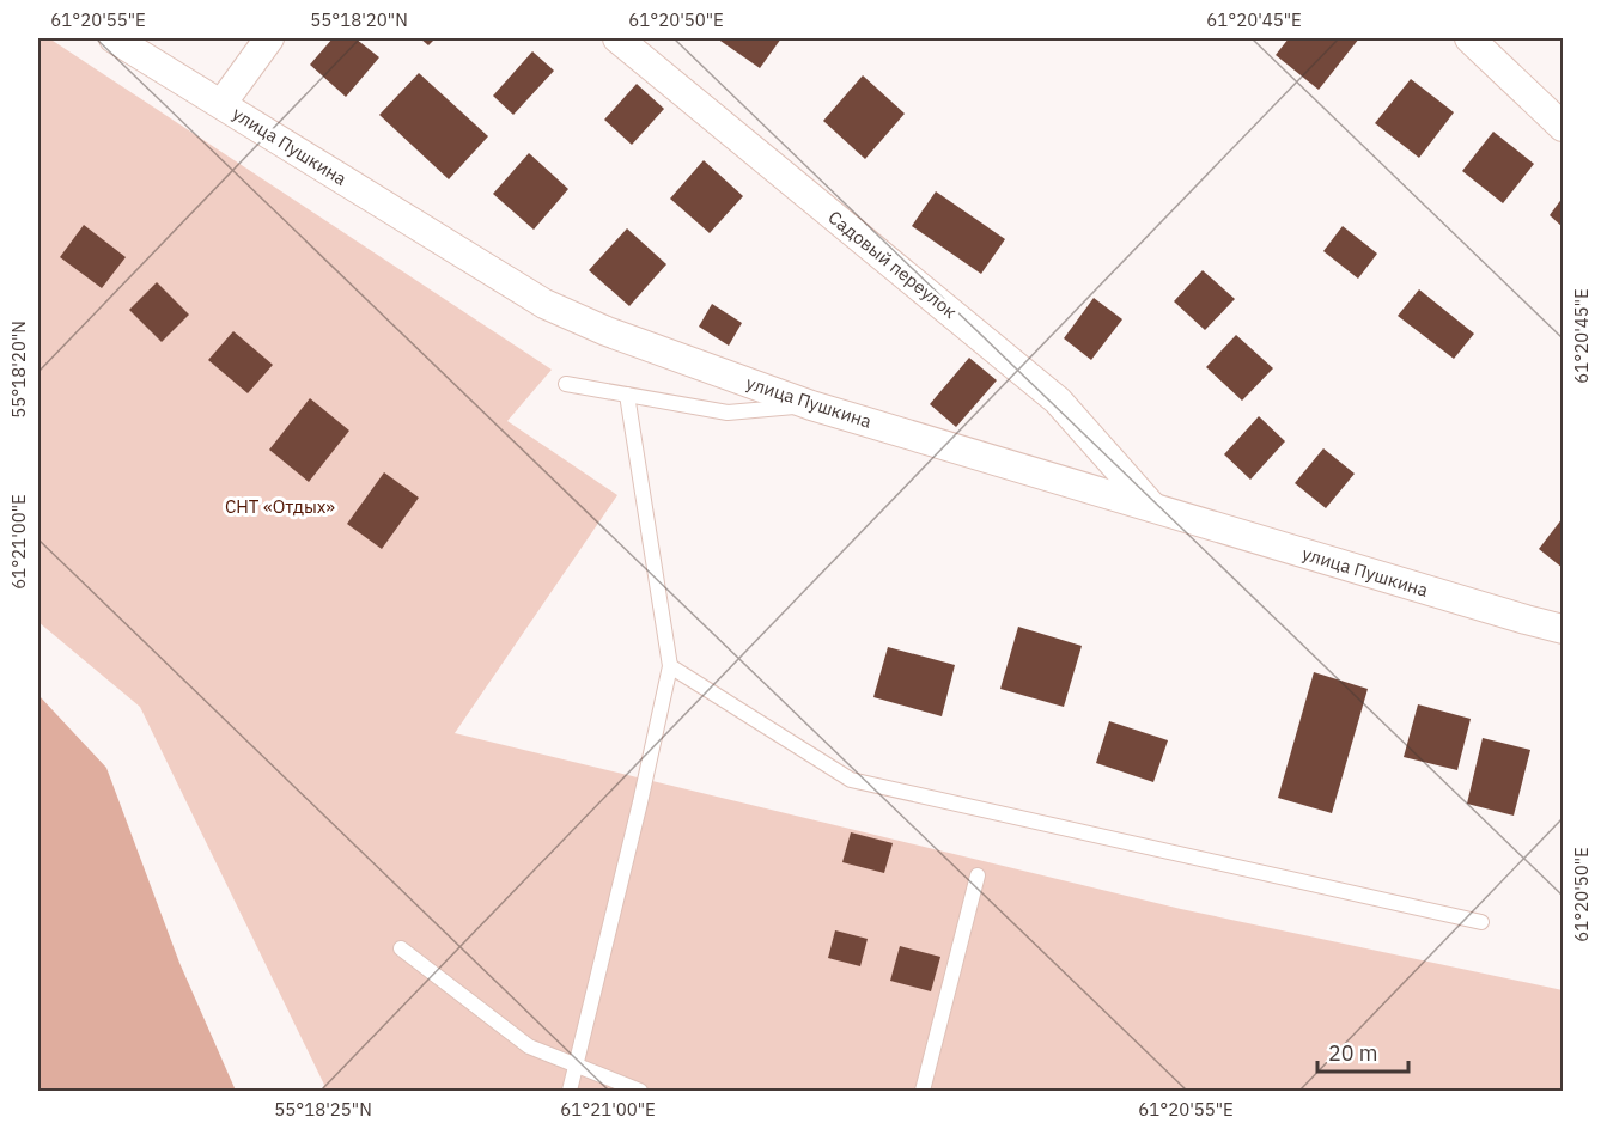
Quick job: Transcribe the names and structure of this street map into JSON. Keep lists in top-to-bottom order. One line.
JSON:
{"streets":{"street":["улица Пушкина","Садовый переулок"]},"crossings":[["улица Пушкина","Садовый переулок"]],"parks":["СНТ «Отдых»"],"scale_bar":"20 m","coordinates":["61°20'55\"E","55°18'20\"N","61°20'50\"E","61°20'45\"E","61°21'00\"E","55°18'25\"N"]}
